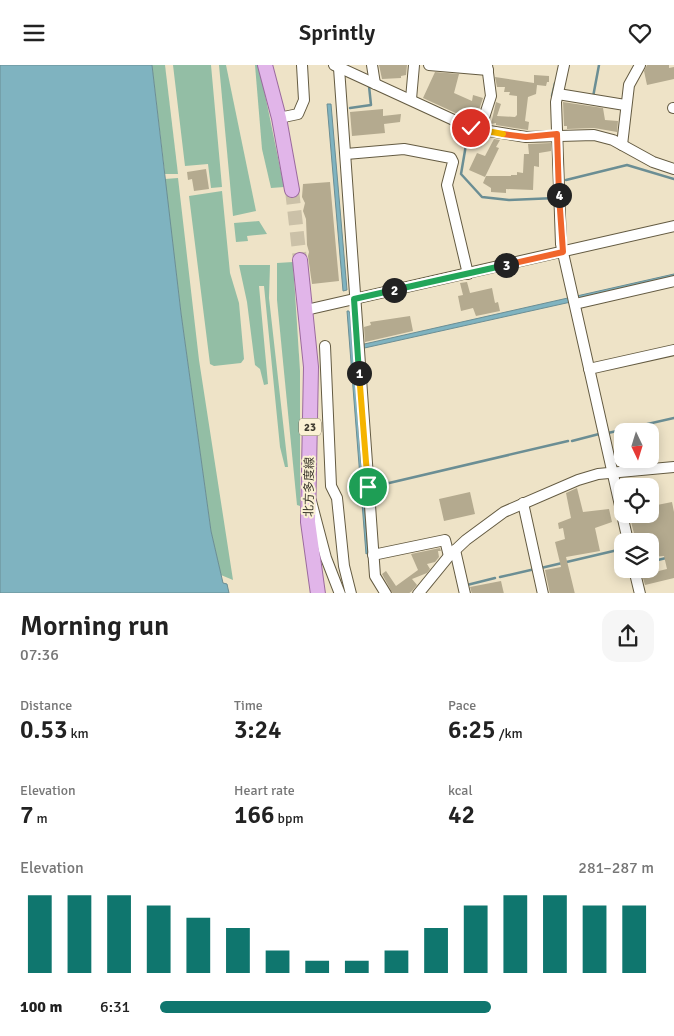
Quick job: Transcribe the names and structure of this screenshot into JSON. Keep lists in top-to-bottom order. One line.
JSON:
{"streets":{"main road":["23","北方多度線"]},"north":"bottom","page":{"header":"Sprintly","pins":["4","3","2","1"],"heading":["Morning run","07:36"],"stats":[["Distance","0.53 km"],["Time","3:24"],["Pace","6:25 /km"],["Elevation","7 m"],["Heart rate","166 bpm"],["kcal","42"]],"chart":["Elevation","281–287 m"],"list":[{"name":"100 m","note":"6:31"}]}}
